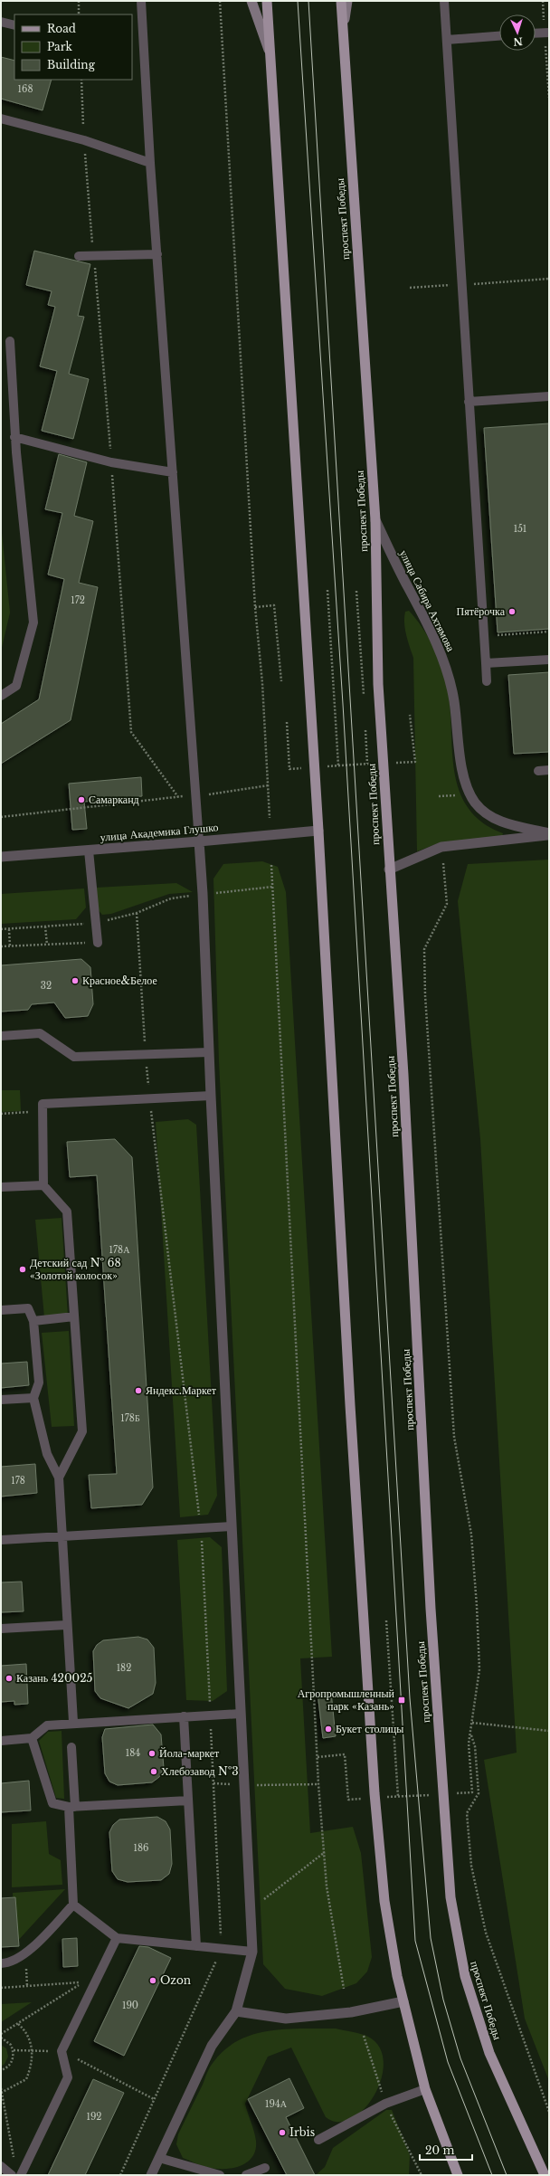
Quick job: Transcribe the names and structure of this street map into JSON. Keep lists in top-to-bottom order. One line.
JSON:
{"streets":{"main road":["проспект Победы"],"street":["улица Сабира Ахтямова","улица Академика Глушко"]},"crossings":[["проспект Победы","улица Сабира Ахтямова"]],"places":{"other":["Пятёрочка","Самарканд","Красное&Белое","Детский сад № 68 «Золотой колосок»","Яндекс.Маркет","Казань 420025","Букет столицы","Йола-маркет","Хлебозавод №3","Ozon","Irbis"],"transit":["Агропромышленный парк «Казань»"]},"house_numbers":["168","151","172","32","178А","178Б","178","182","184","186","190","194А","192"],"legend":["Road","Park","Building"],"scale_bar":"20 m","north":"bottom"}
